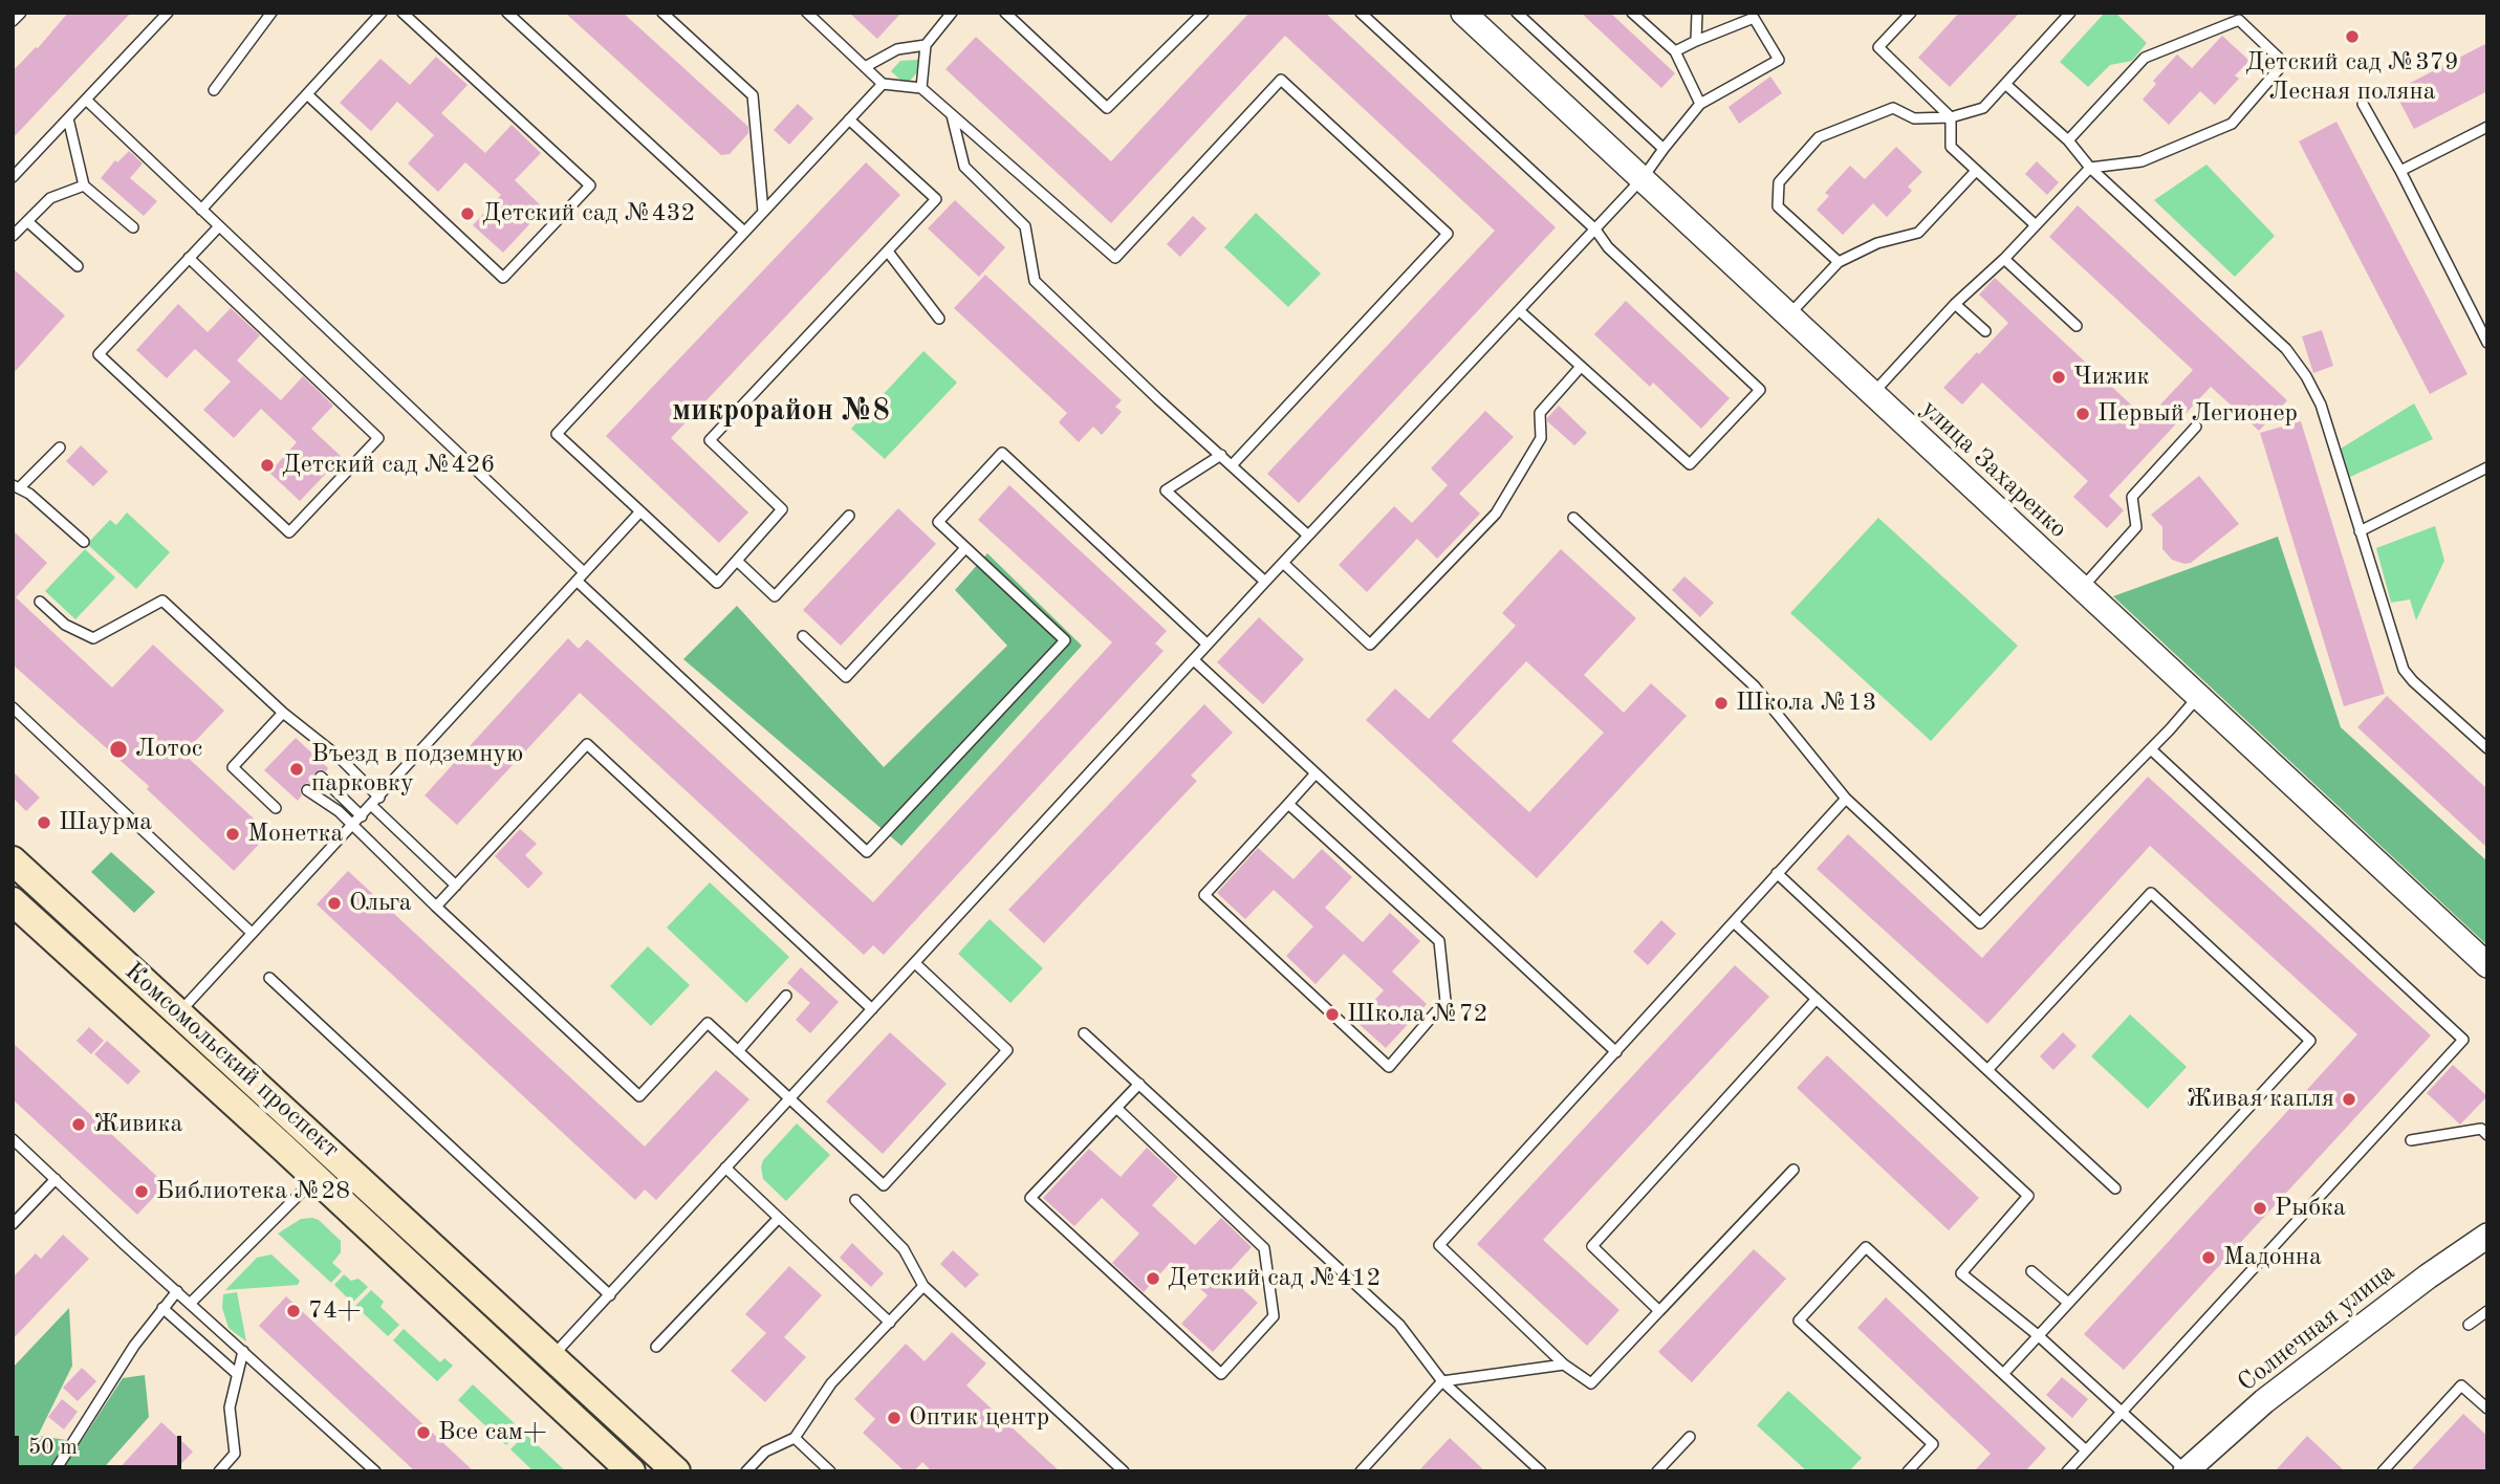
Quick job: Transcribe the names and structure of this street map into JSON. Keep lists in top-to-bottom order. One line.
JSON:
{"streets":{"main road":["Комсомольский проспект"],"street":["улица Захаренко","Солнечная улица"]},"districts":["микрорайон №8"],"places":["Детский сад №379 Лесная поляна","Детский сад №432","Чижик","Первый Легионер","Детский сад №426","Школа №13","Лотос","Въезд в подземную парковку","Шаурма","Монетка","Ольга","Школа №72","Живая капля","Живика","Библиотека №28","Рыбка","Мадонна","Детский сад №412","74+","Оптик центр","Все сам+"],"scale_bar":"50 m"}
